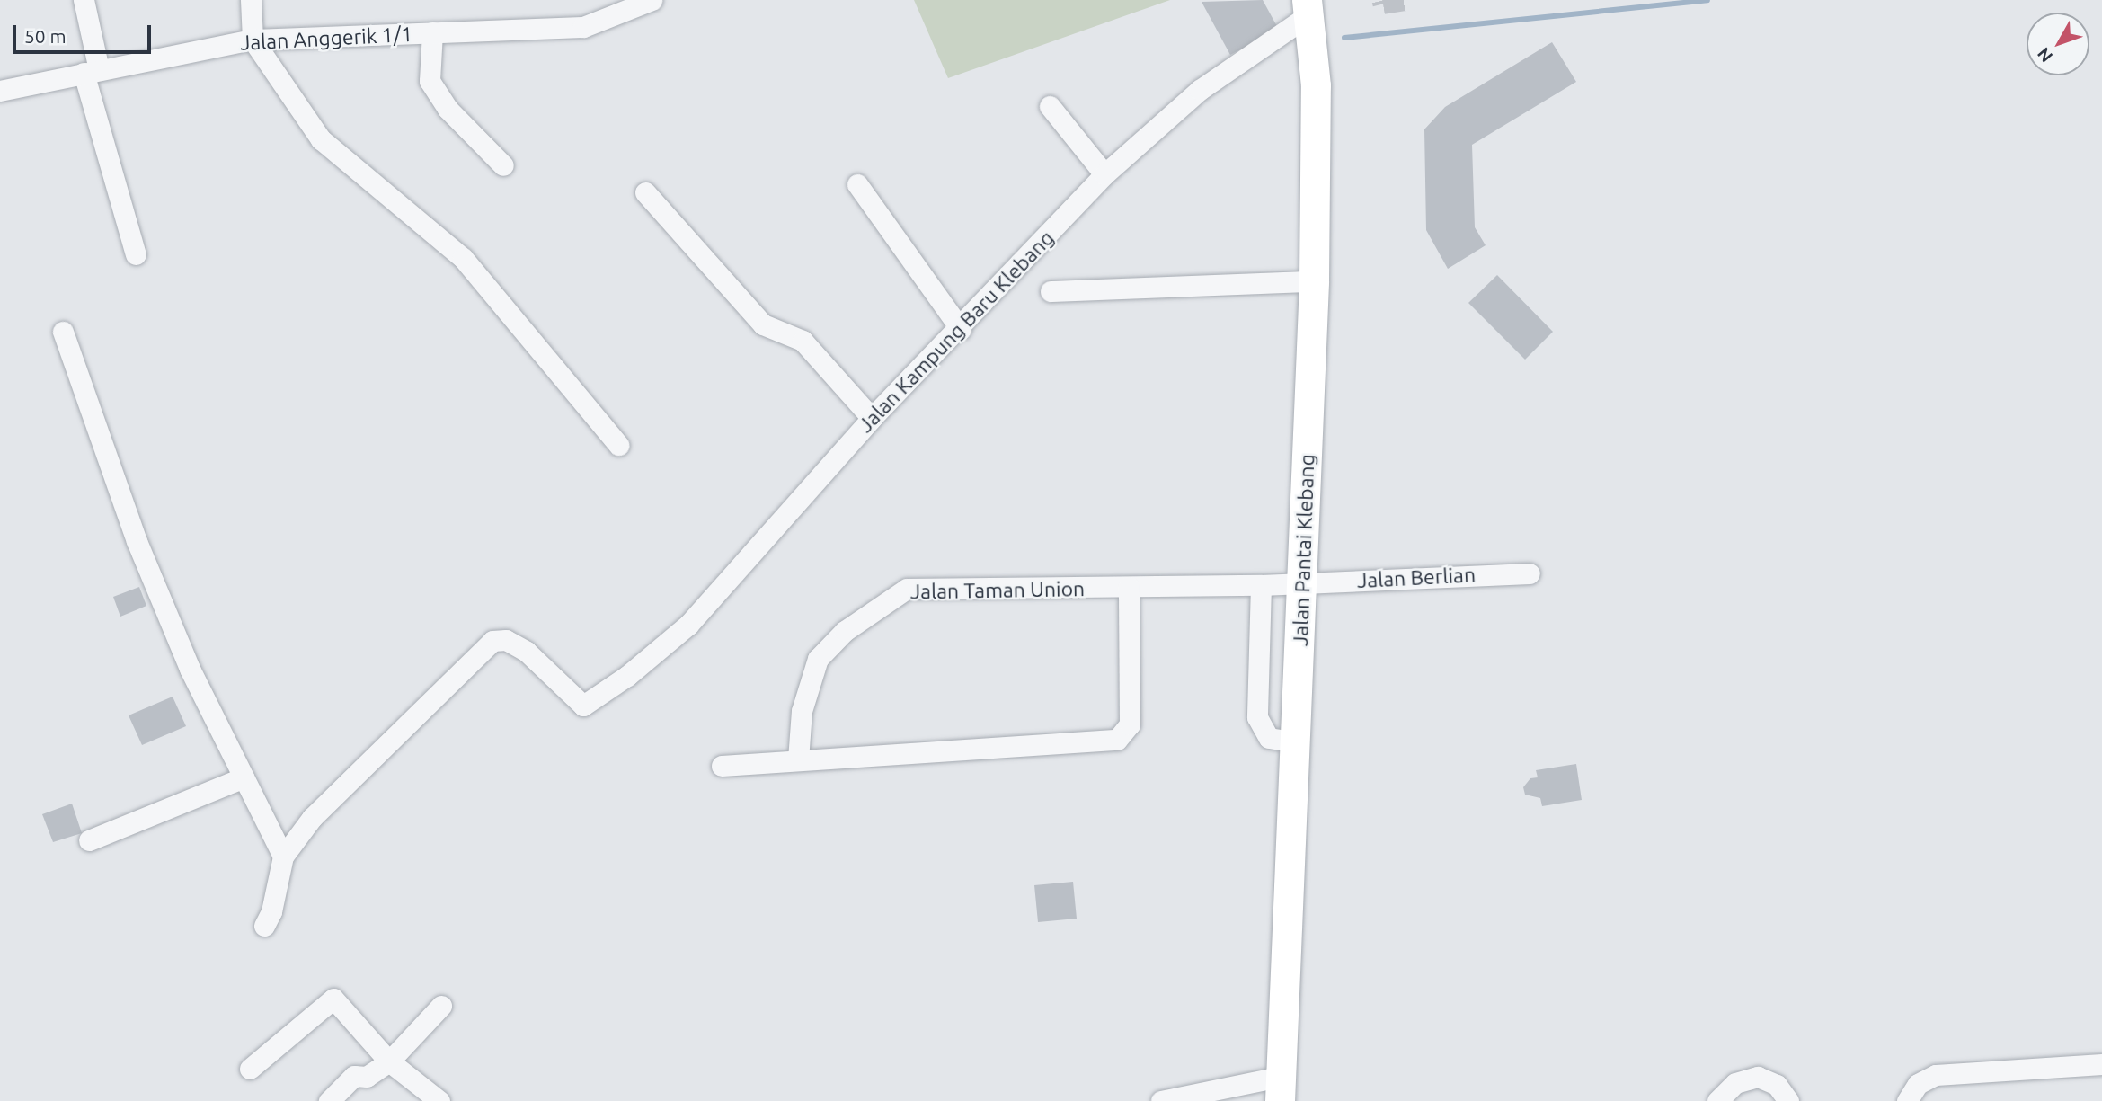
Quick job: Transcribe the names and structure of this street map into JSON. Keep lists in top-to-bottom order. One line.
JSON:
{"streets":{"highway":["Jalan Pantai Klebang"],"street":["Jalan Anggerik 1/1","Jalan Kampung Baru Klebang","Jalan Berlian","Jalan Taman Union"]},"crossings":[["Jalan Kampung Baru Klebang","Jalan Pantai Klebang"],["Jalan Pantai Klebang","Jalan Berlian"],["Jalan Pantai Klebang","Jalan Taman Union"],["Jalan Berlian","Jalan Taman Union"]],"scale_bar":"50 m","north":"bottom left"}
